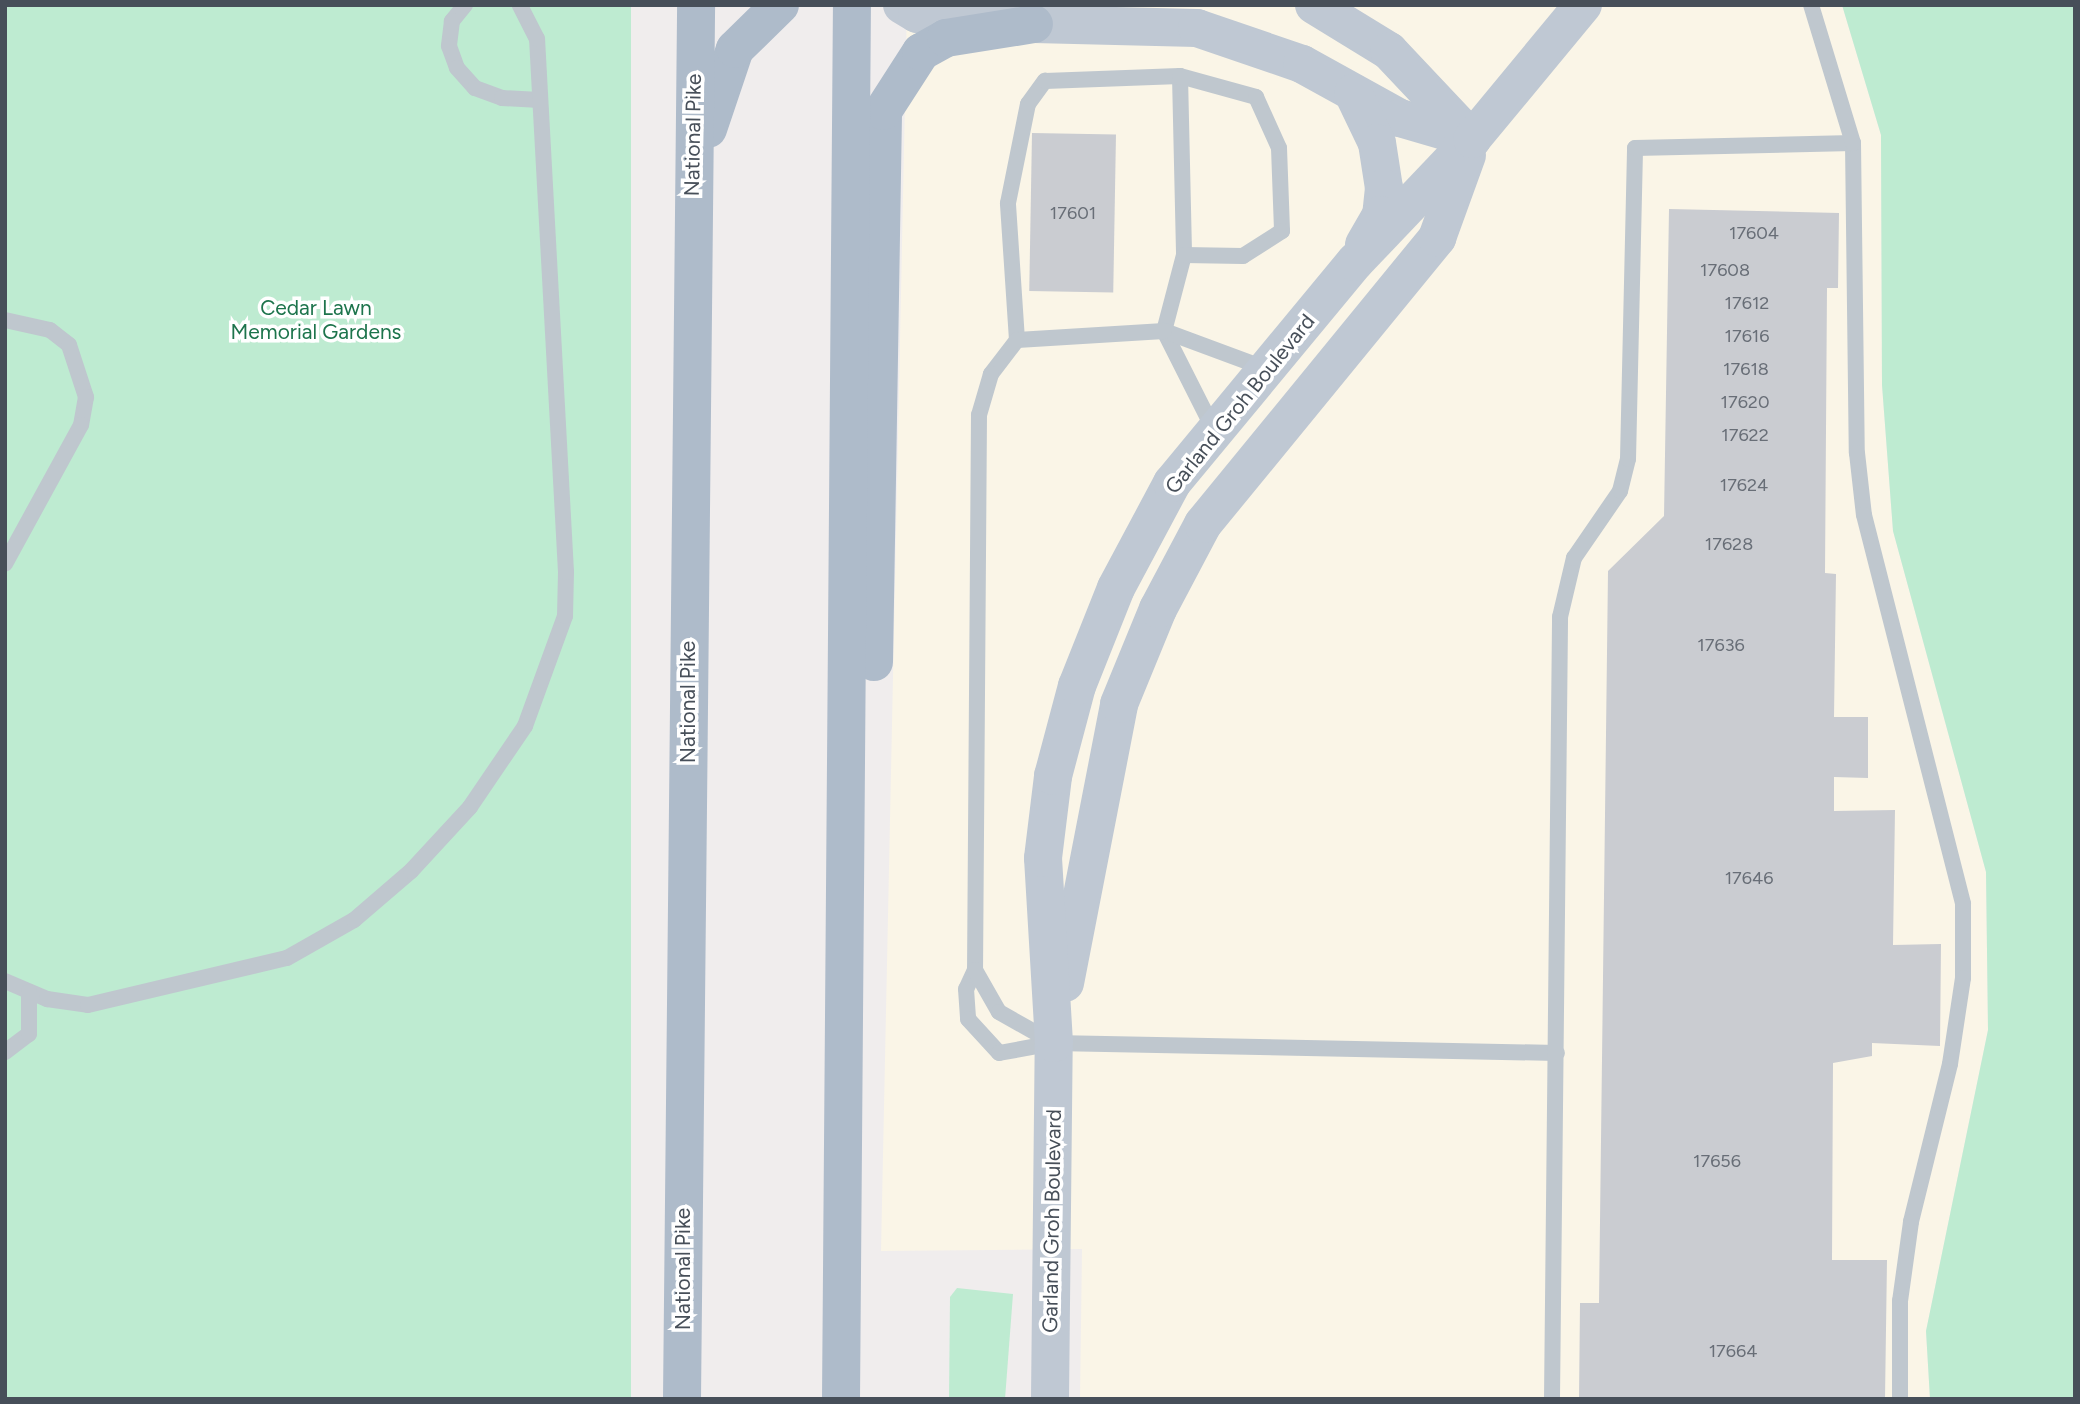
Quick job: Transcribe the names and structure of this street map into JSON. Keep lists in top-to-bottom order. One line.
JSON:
{"streets":{"main road":["National Pike"],"street":["Garland Groh Boulevard"]},"parks":["Cedar Lawn Memorial Gardens"],"house_numbers":["17601","17604","17608","17612","17616","17618","17620","17622","17624","17628","17636","17646","17656","17664"]}
